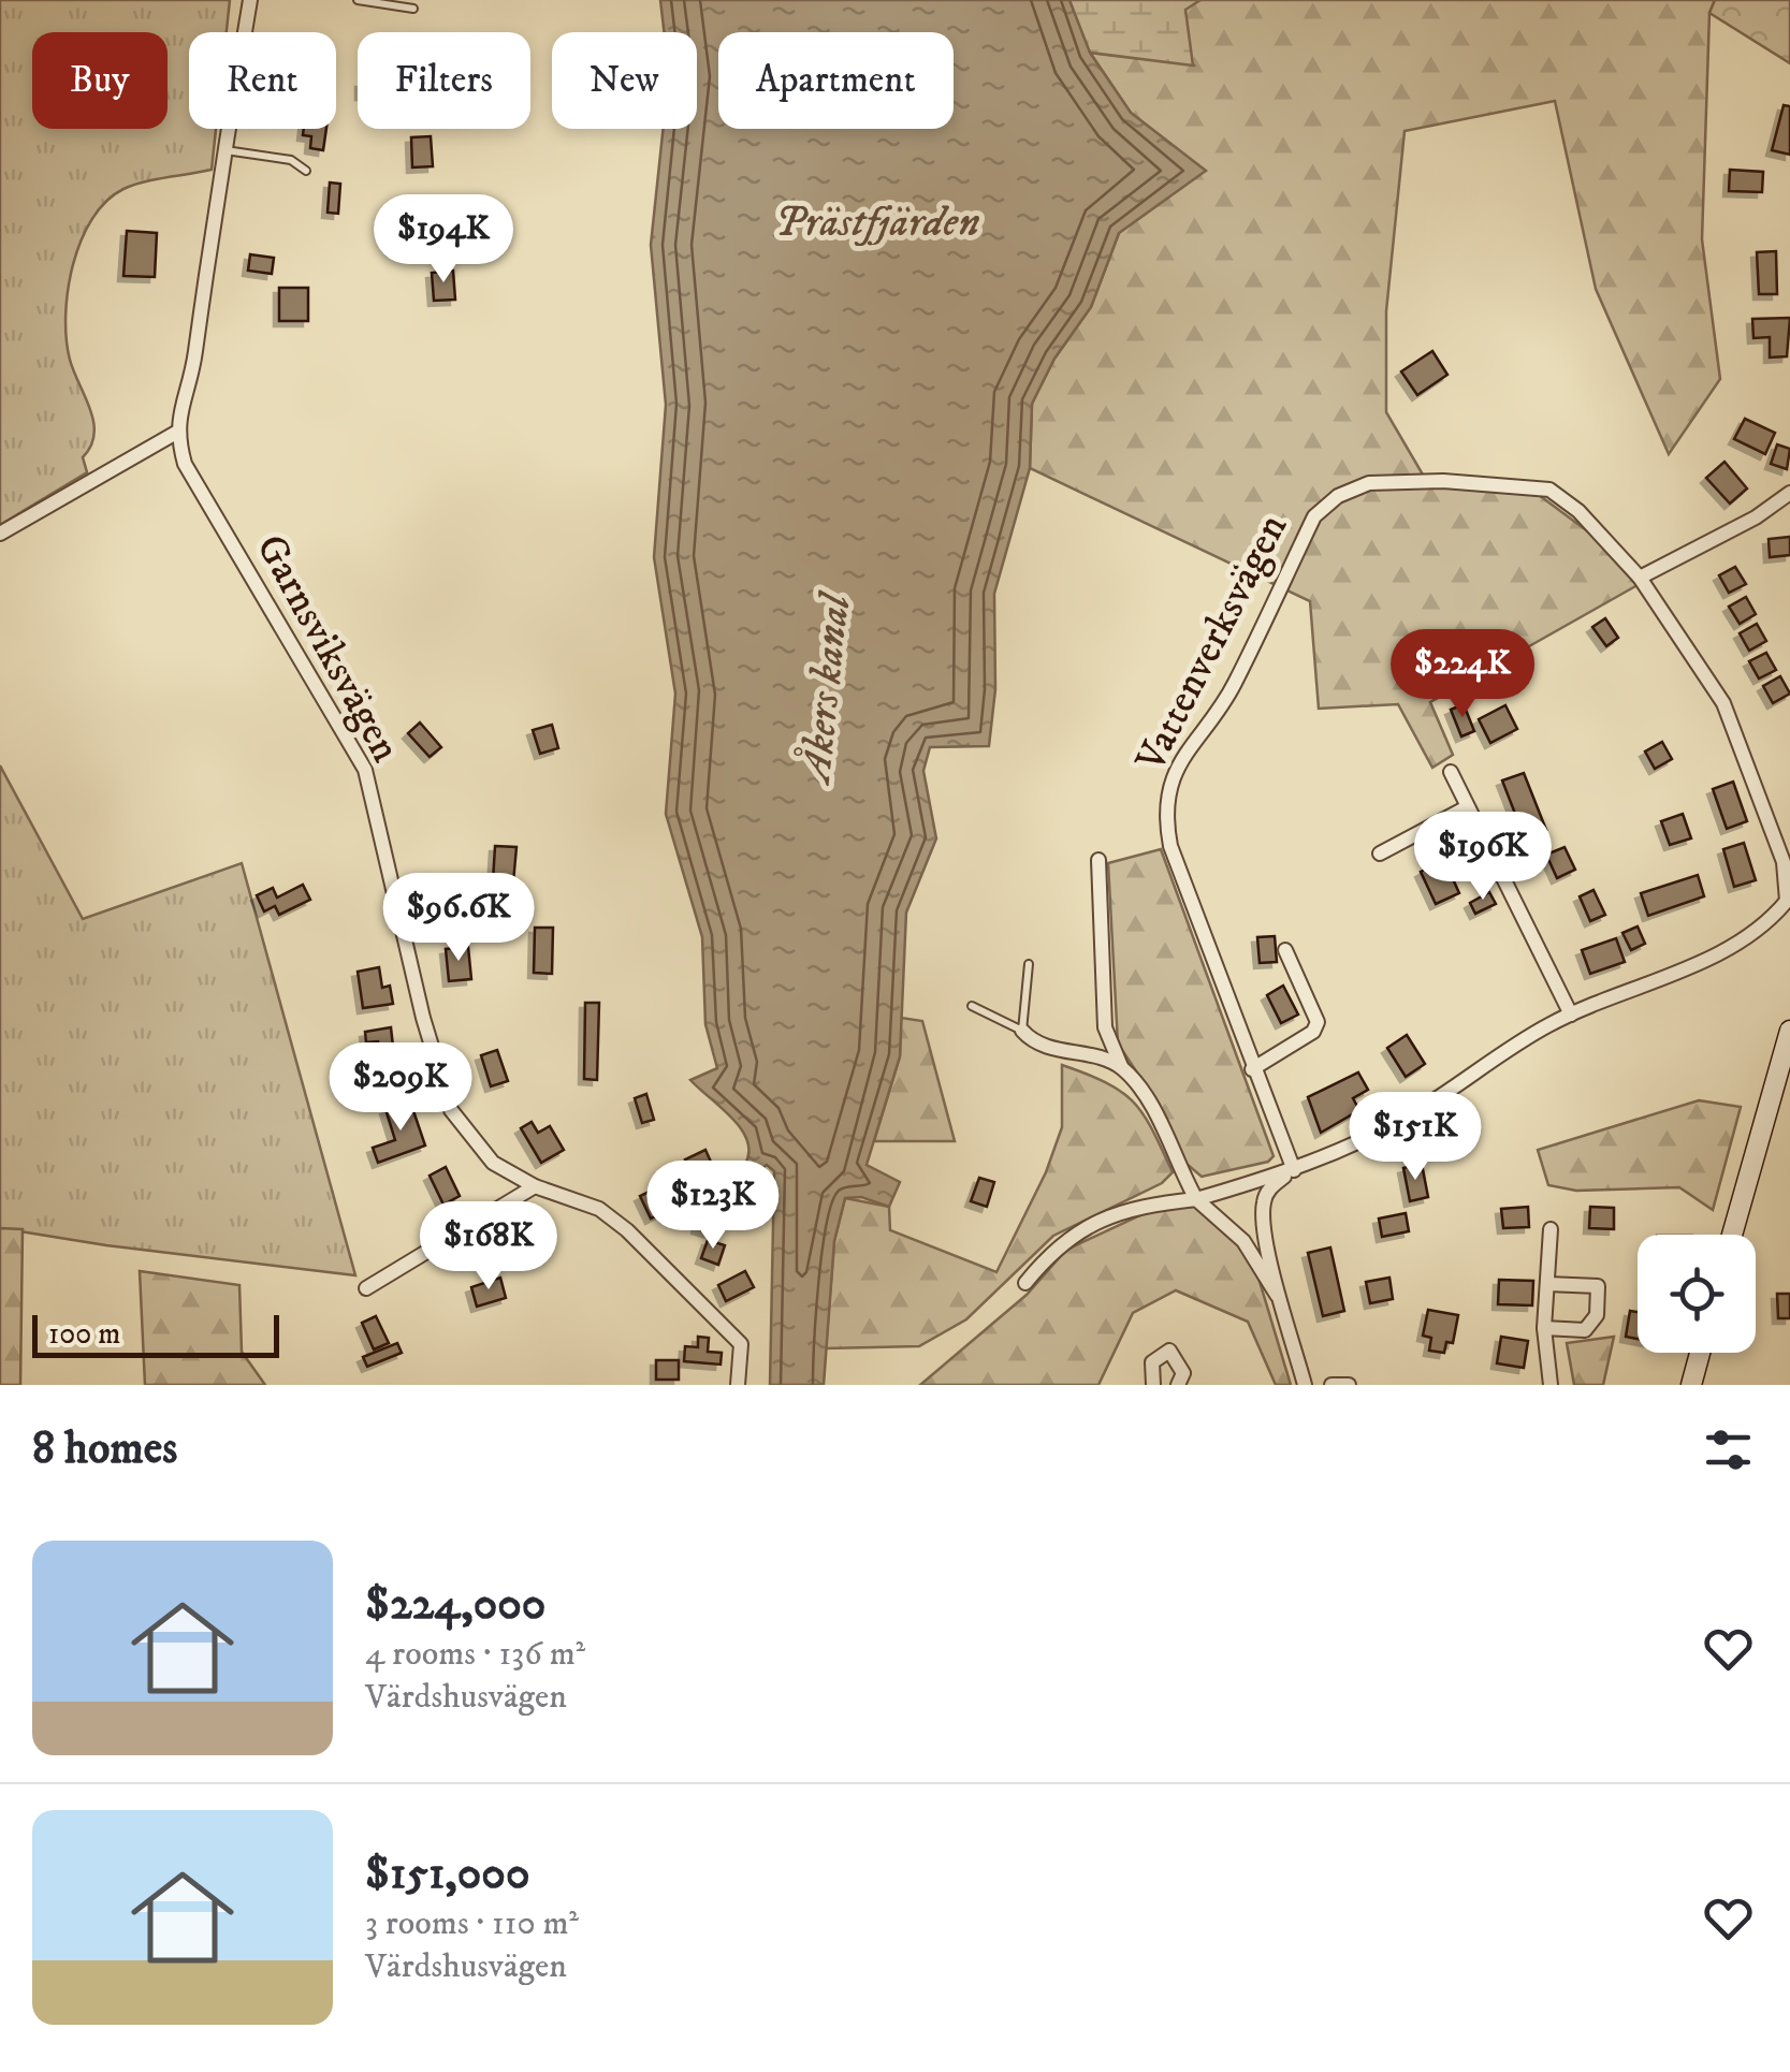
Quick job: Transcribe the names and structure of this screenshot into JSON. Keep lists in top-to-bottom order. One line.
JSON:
{"streets":{"street":["Vattenverksvägen","Garnsviksvägen"]},"water":["Prästfjärden","Åkers kanal"],"scale_bar":"100 m","page":{"chip":["Buy","Rent","Filters","New","Apartment"],"price":["$194K","$224K","$196K","$96.6K","$209K","$151K","$123K","$168K"],"scale":"100 m","heading":"8 homes","list":[{"name":"$224,000","note":"4 rooms · 136 m² · Värdshusvägen"},{"name":"$151,000","note":"3 rooms · 110 m² · Värdshusvägen"}]}}
